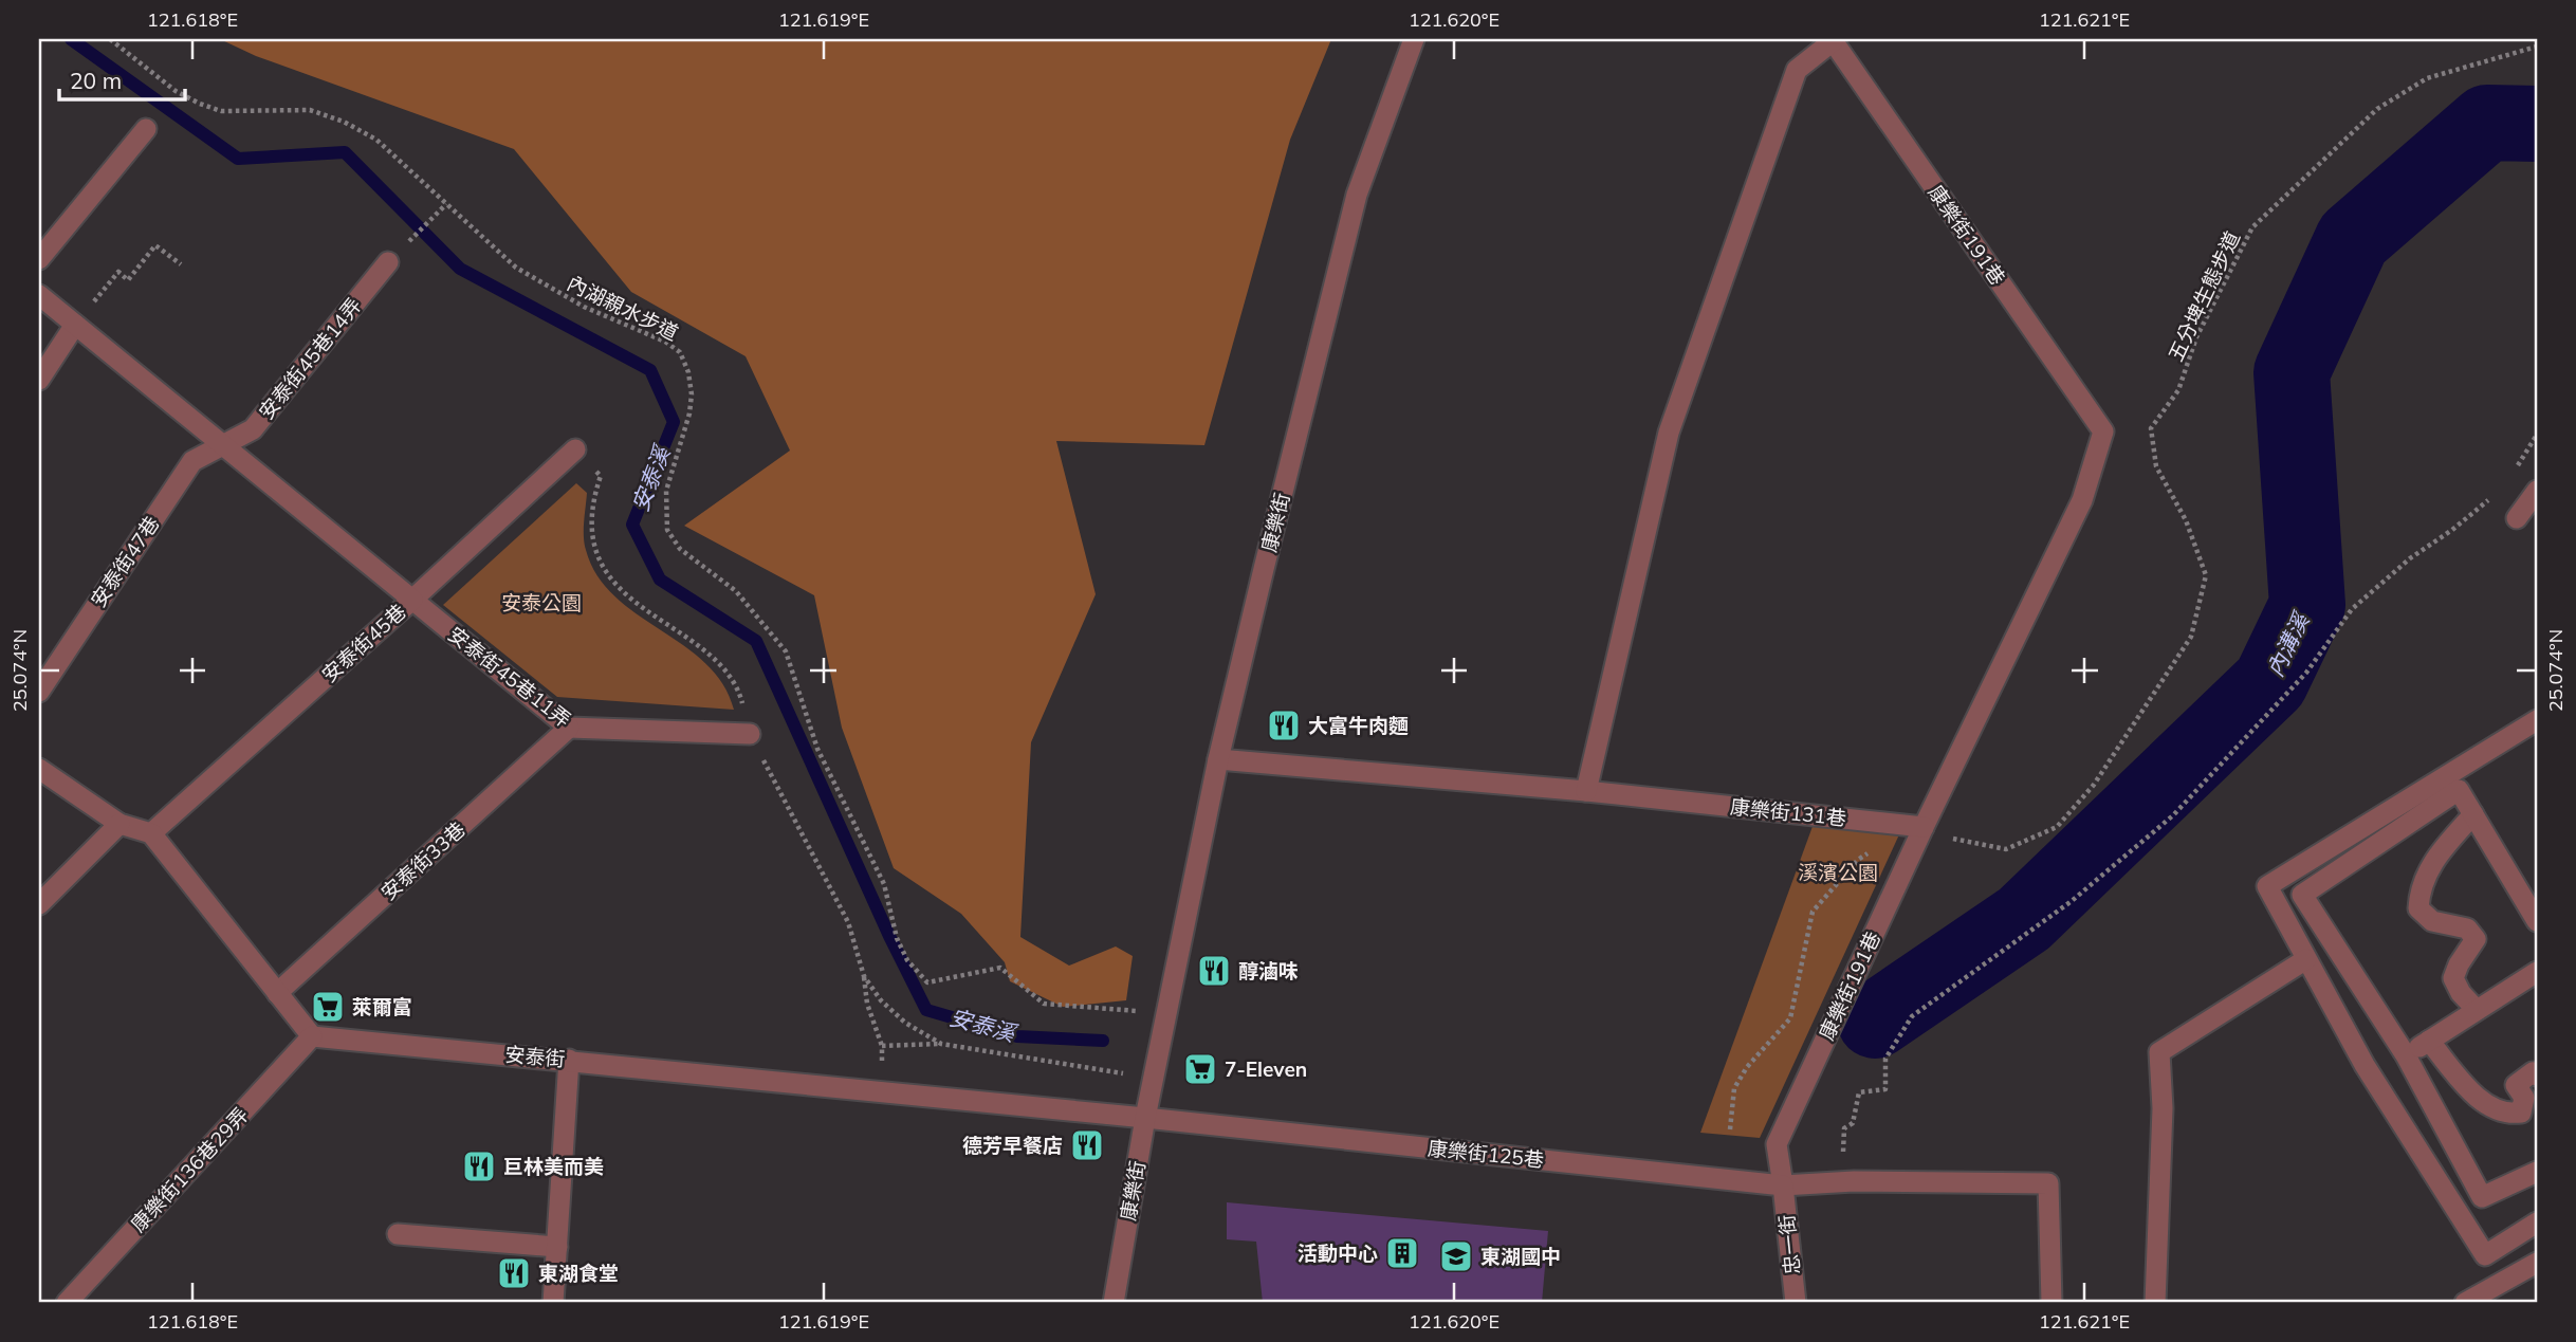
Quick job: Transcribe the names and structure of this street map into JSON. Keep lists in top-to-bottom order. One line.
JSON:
{"streets":{"street":["康樂街191巷","安泰街45巷14弄","康樂街","安泰街47巷","安泰街45巷","安泰街45巷11弄","康樂街131巷","安泰街33巷","安泰街","康樂街125巷","康樂街136巷29弄","忠一街"],"path":["五分埤生態步道","內湖親水步道"]},"crossings":[["康樂街191巷","五分埤生態步道"],["康樂街191巷","康樂街131巷"],["康樂街191巷","康樂街125巷"],["康樂街191巷","忠一街"],["五分埤生態步道","康樂街131巷"],["內湖親水步道","康樂街"],["安泰街45巷14弄","安泰街47巷"],["康樂街","康樂街131巷"],["康樂街","安泰街"],["康樂街","康樂街125巷"],["安泰街45巷","安泰街45巷11弄"],["安泰街45巷11弄","安泰街33巷"],["安泰街","康樂街125巷"],["安泰街","康樂街136巷29弄"],["康樂街125巷","忠一街"]],"water":["安泰溪","內溝溪"],"parks":["安泰公園","溪濱公園"],"places":{"restaurant":["大富牛肉麵","醇滷味","德芳早餐店","巨林美而美","東湖食堂"],"supermarket":["萊爾富","7-Eleven"],"building":["活動中心"],"school or university":["東湖國中"]},"scale_bar":"20 m","coordinates":["121.618°E","121.619°E","121.620°E","121.621°E","25.074°N"]}
